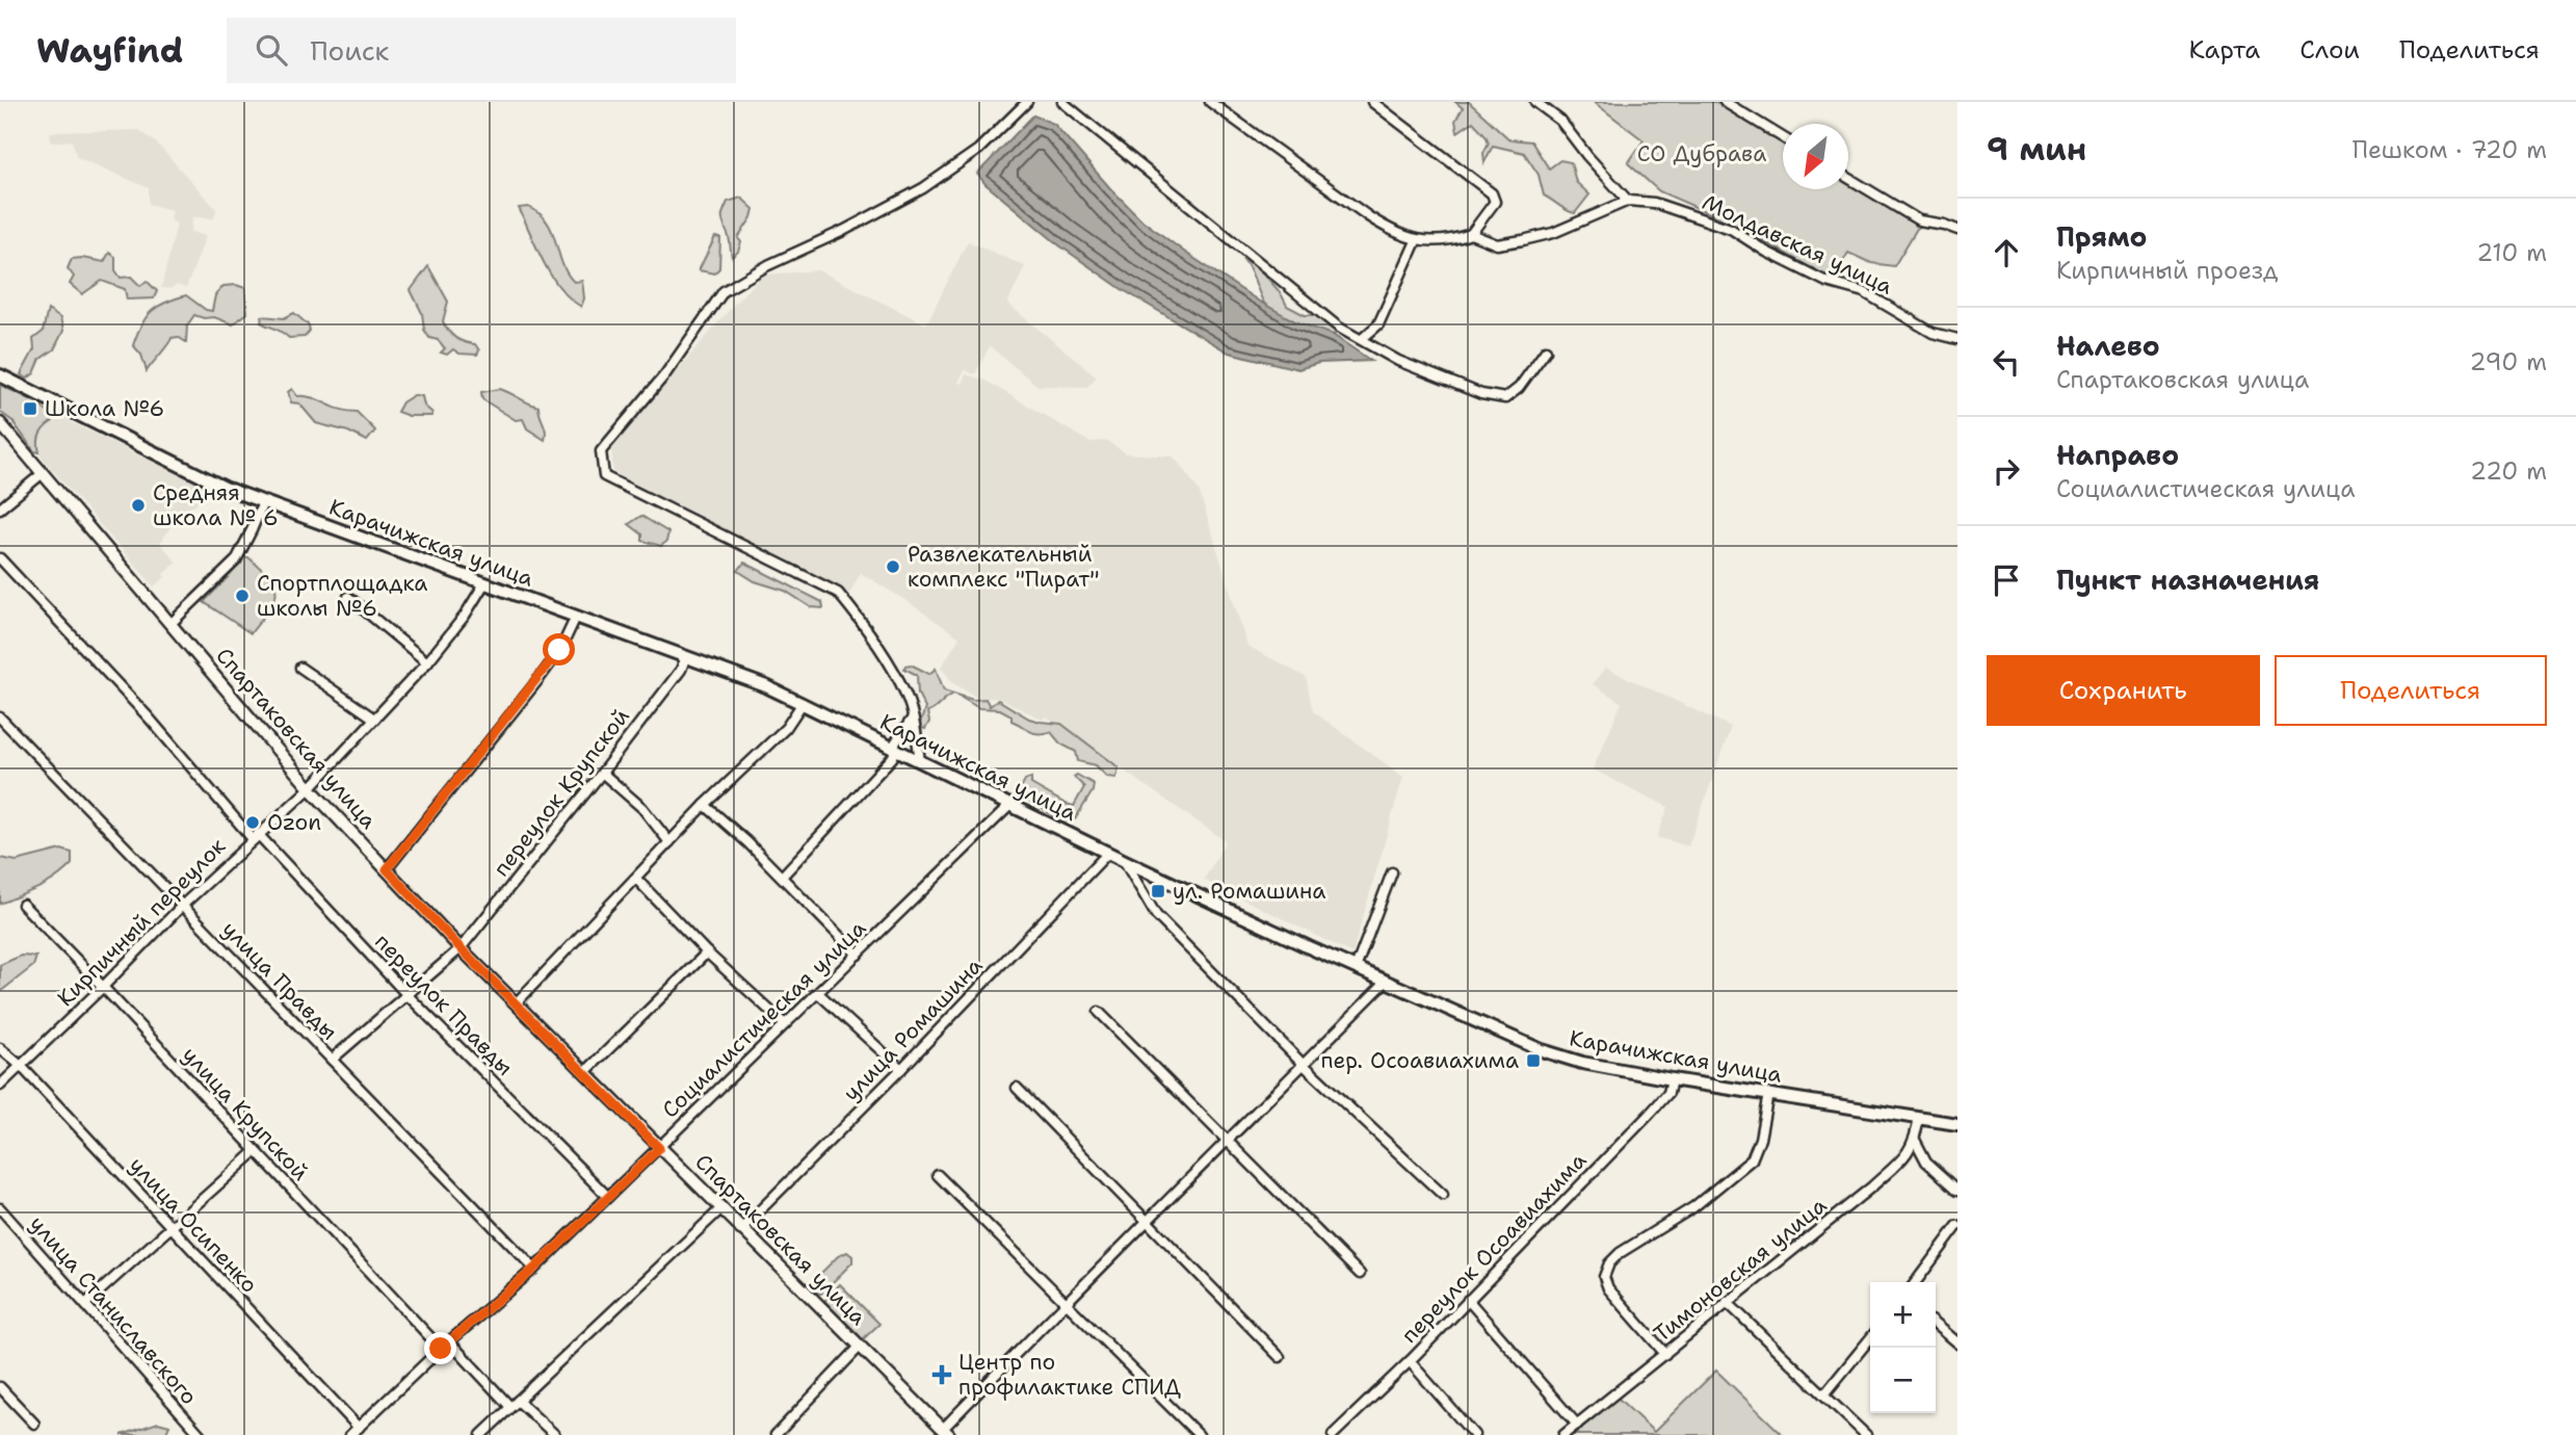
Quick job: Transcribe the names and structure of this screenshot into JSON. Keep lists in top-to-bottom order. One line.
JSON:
{"streets":{"main road":["Карачижская улица"],"street":["Молдавская улица","Спартаковская улица","переулок Крупской","Кирпичный переулок","улица Правды","переулок Правды","Социалистическая улица","улица Ромашина","улица Крупской","улица Осипенко","переулок Осоавиахима","Тимоновская улица","улица Станиславского"]},"crossings":[["Карачижская улица","переулок Крупской"],["Карачижская улица","Кирпичный переулок"],["Карачижская улица","Социалистическая улица"],["Карачижская улица","улица Ромашина"],["Карачижская улица","переулок Осоавиахима"],["Карачижская улица","Тимоновская улица"],["Спартаковская улица","переулок Крупской"],["Спартаковская улица","Кирпичный переулок"],["Спартаковская улица","Социалистическая улица"],["Спартаковская улица","улица Ромашина"],["переулок Крупской","улица Правды"],["переулок Крупской","переулок Правды"],["Кирпичный переулок","улица Правды"],["Кирпичный переулок","переулок Правды"],["Кирпичный переулок","улица Крупской"],["Кирпичный переулок","улица Осипенко"],["улица Правды","Социалистическая улица"],["переулок Правды","Социалистическая улица"],["Социалистическая улица","улица Крупской"],["Социалистическая улица","улица Осипенко"]],"parks":["СО Дубрава"],"places":{"transit":["Школа №6","ул. Ромашина","пер. Осоавиахима"],"other":["Средняя школа № 6","Развлекательный комплекс \"Пират\"","Спортплощадка школы №6","Ozon"],"health":["Центр по профилактике СПИД"]},"north":"bottom left","page":{"header":"Wayfind","search":"Поиск","nav":["Карта","Слои","Поделиться"],"heading":["9 мин","Пешком · 720 m"],"list":[["Прямо","Кирпичный проезд","210 m"],["Налево","Спартаковская улица","290 m"],["Направо","Социалистическая улица","220 m"],"Пункт назначения"],"buttons":["Сохранить","Поделиться"],"map_buttons":["+","−"]}}
